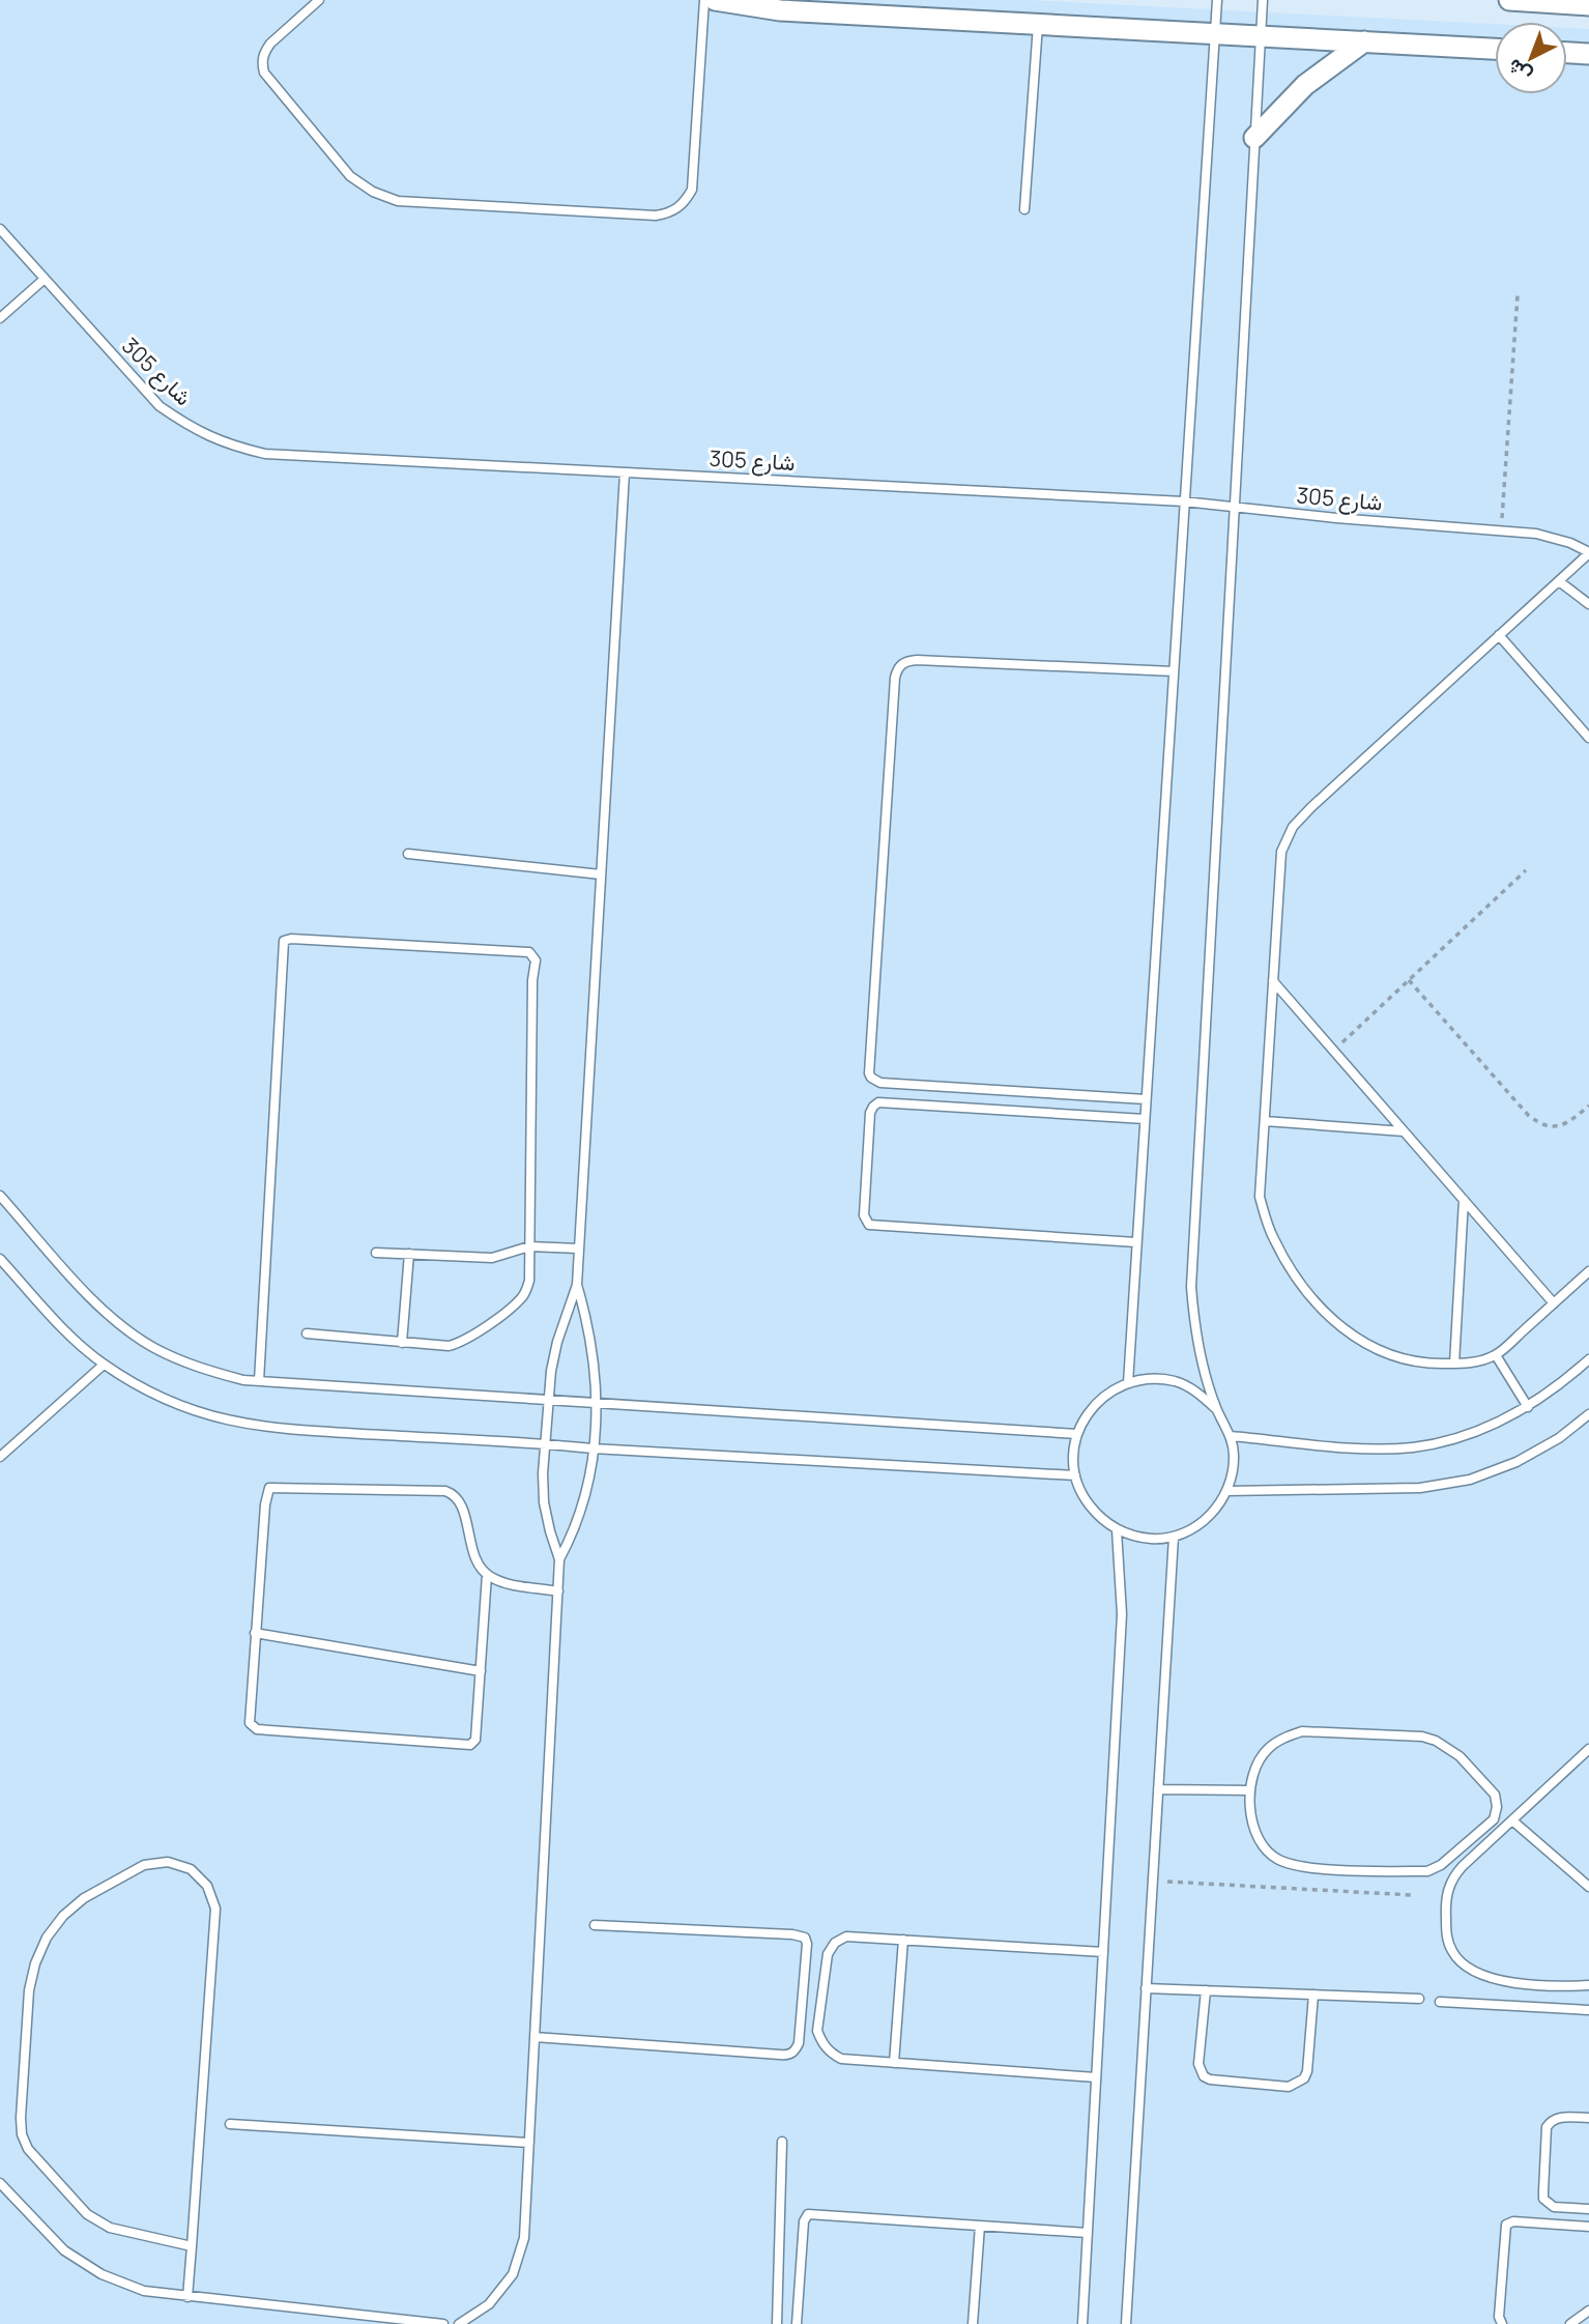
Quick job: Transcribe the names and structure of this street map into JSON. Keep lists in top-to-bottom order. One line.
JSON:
{"streets":{"lane":["شارع 305"]},"north":"bottom left"}
